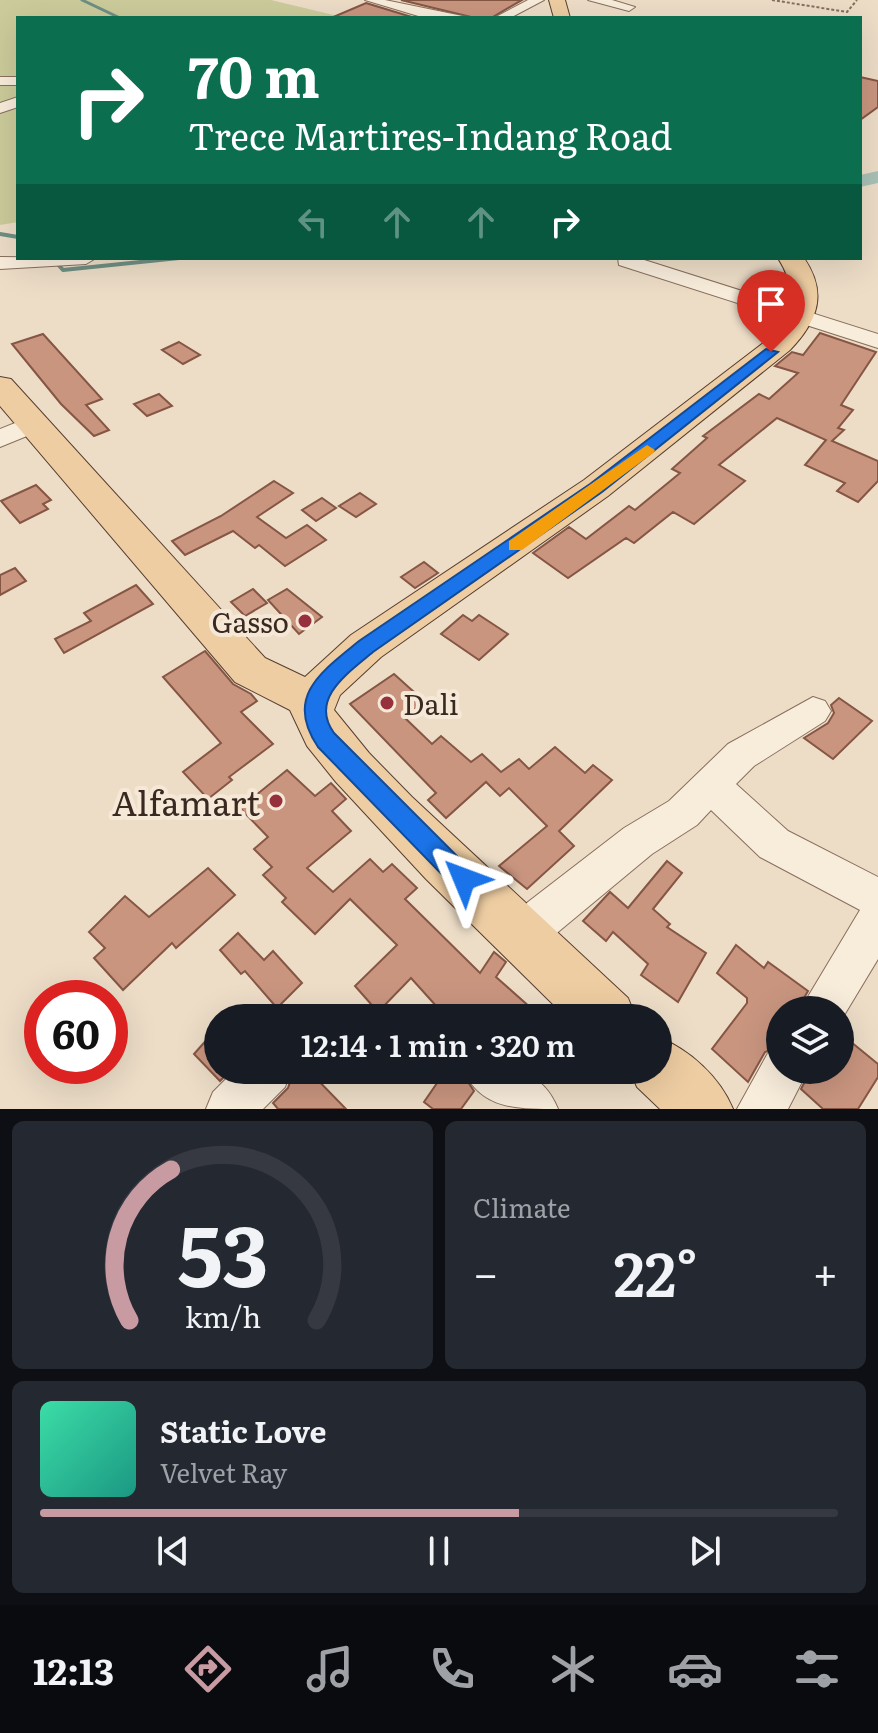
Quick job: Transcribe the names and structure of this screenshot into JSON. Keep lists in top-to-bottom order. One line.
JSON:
{"places":["Gasso","Dali","Alfamart"],"page":{"turn":["70 m","Trece Martires-Indang Road"],"limit":"60","trip":"12:14 · 1 min · 320 m","tile":"Climate","heat":["−","22°","+"],"song":["Static Love","Velvet Ray"],"tabs":"12:13","gauge":["53","km/h"]}}
